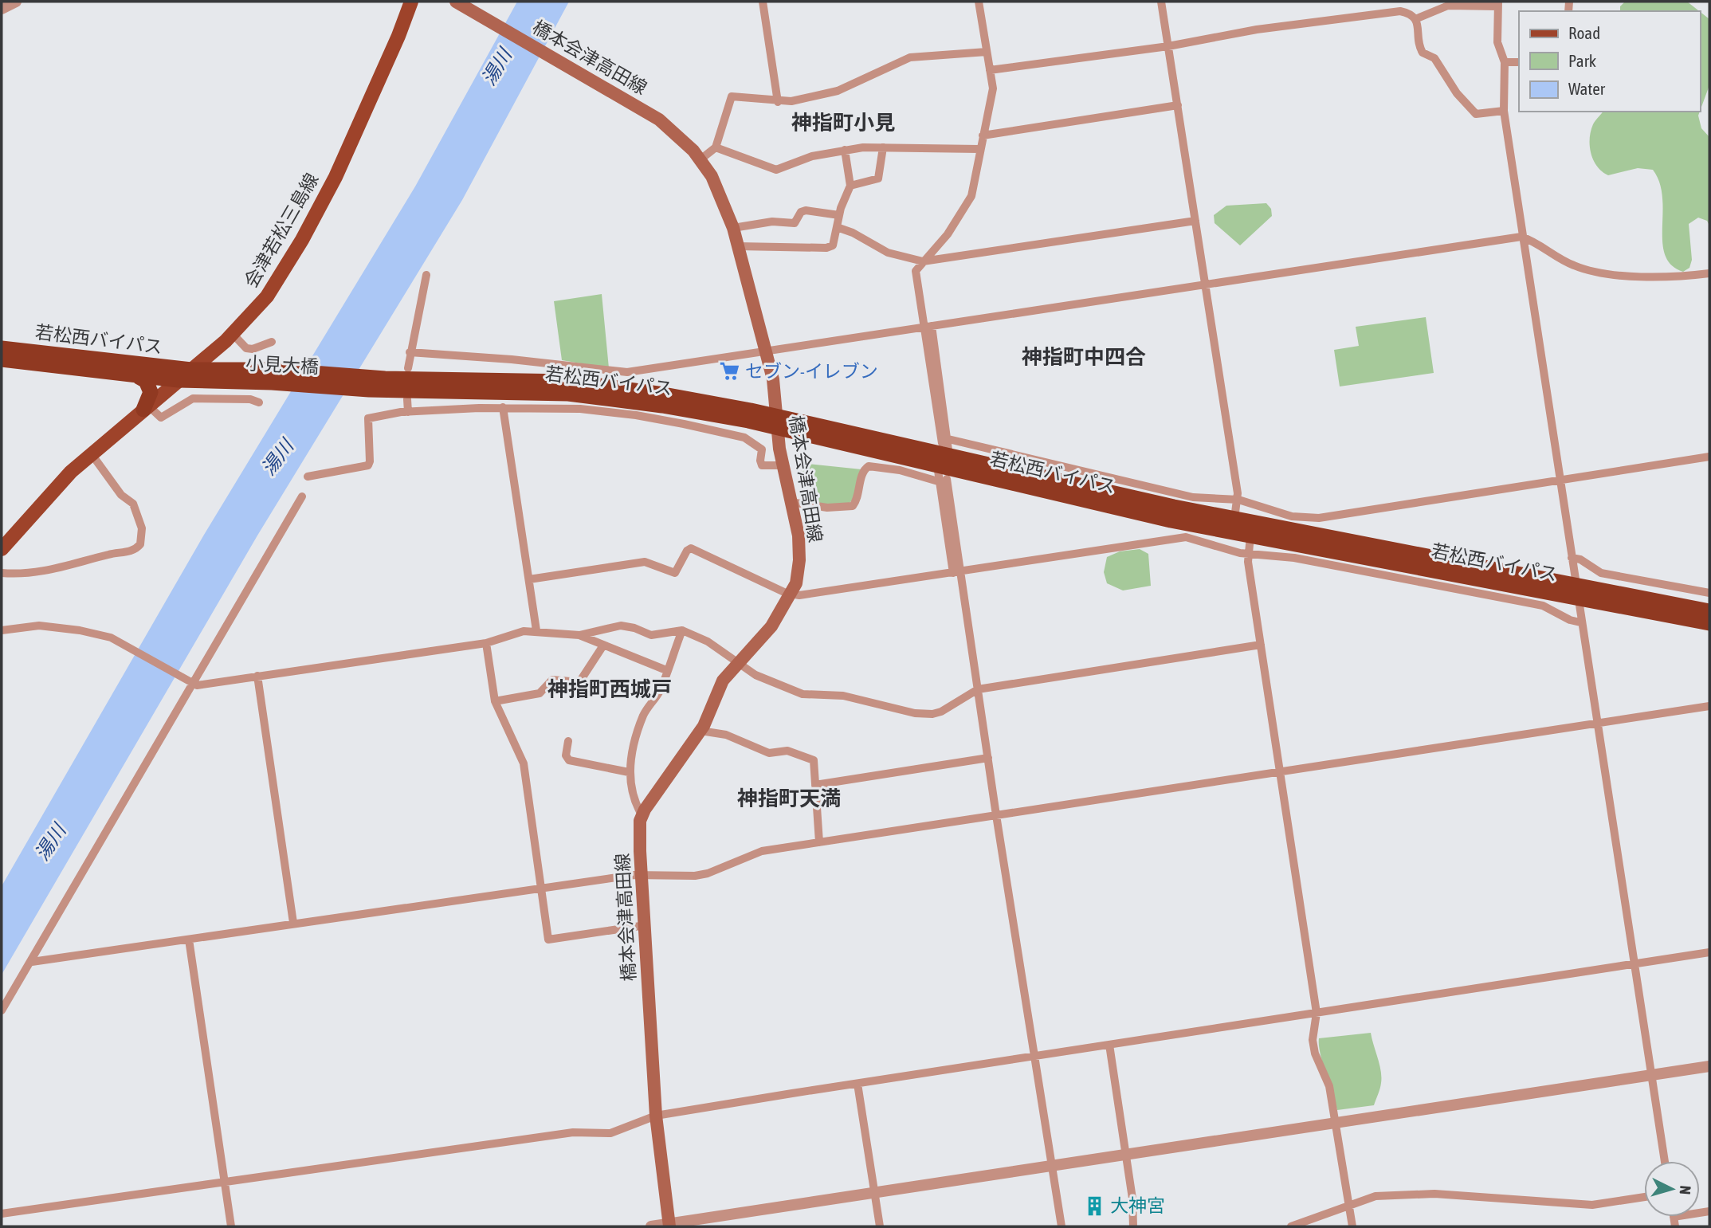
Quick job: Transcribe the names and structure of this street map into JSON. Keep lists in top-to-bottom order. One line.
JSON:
{"streets":{"highway":["若松西バイパス","小見大橋"],"main road":["橋本会津高田線","会津若松三島線"]},"crossings":[["橋本会津高田線","若松西バイパス"],["会津若松三島線","若松西バイパス"],["会津若松三島線","小見大橋"],["若松西バイパス","小見大橋"]],"districts":["神指町小見","神指町中四合","神指町西城戸","神指町天満"],"water":["湯川"],"places":{"supermarket":["セブン-イレブン"],"building":["大神宮"]},"legend":["Road","Park","Water"],"north":"right"}
